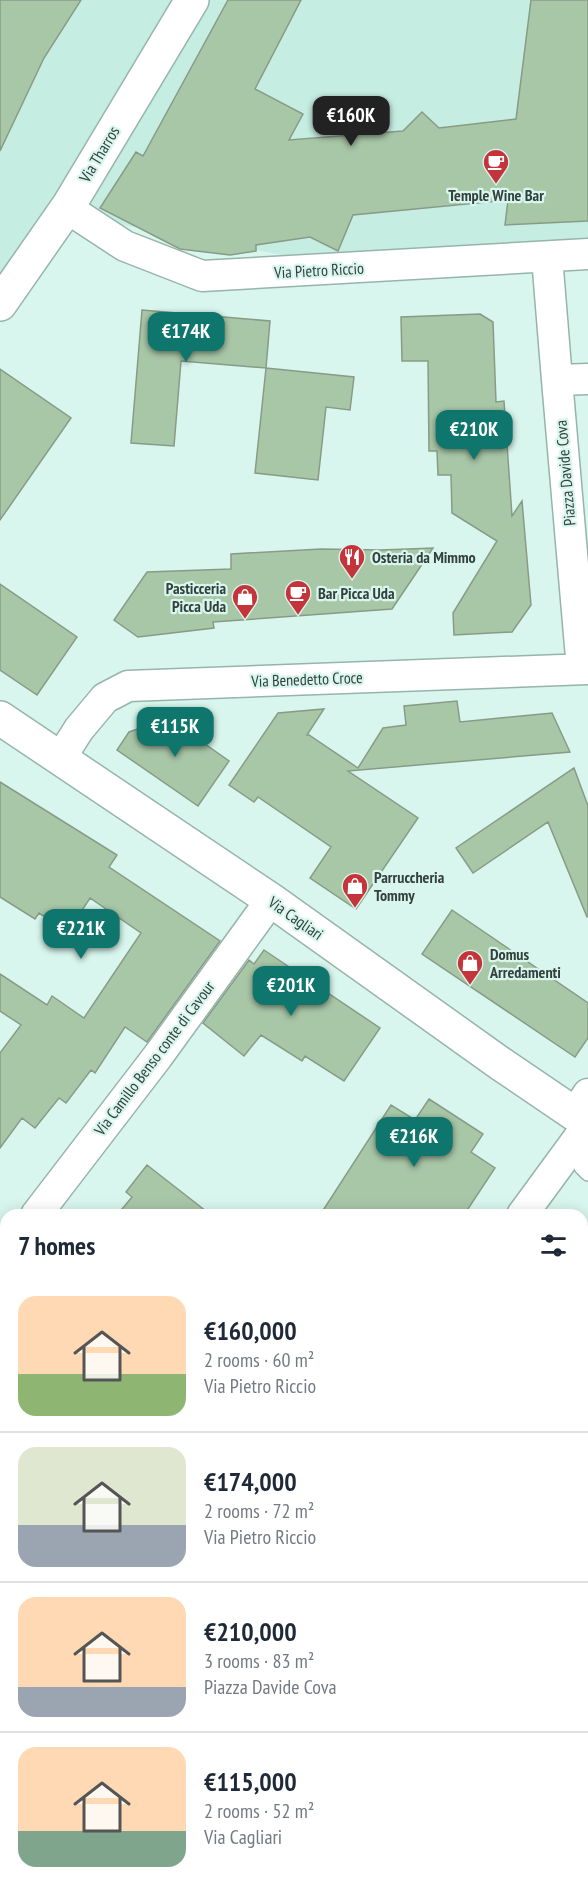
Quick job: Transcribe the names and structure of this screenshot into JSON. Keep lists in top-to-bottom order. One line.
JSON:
{"streets":{"main road":["Via Tharros","Via Cagliari"],"street":["Via Pietro Riccio","Piazza Davide Cova","Via Benedetto Croce","Via Camillo Benso conte di Cavour"]},"crossings":[["Via Tharros","Via Pietro Riccio"],["Via Pietro Riccio","Piazza Davide Cova"],["Piazza Davide Cova","Via Benedetto Croce"],["Via Benedetto Croce","Via Cagliari"],["Via Cagliari","Via Camillo Benso conte di Cavour"]],"places":{"cafe":["Temple Wine Bar","Bar Picca Uda"],"restaurant":["Osteria da Mimmo"],"shop":["Pasticceria Picca Uda","Parruccheria Tommy","Domus Arredamenti"]},"page":{"price":["€160K","€174K","€210K","€115K","€221K","€201K","€216K"],"heading":"7 homes","list":[{"name":"€160,000","note":"2 rooms · 60 m² · Via Pietro Riccio"},{"name":"€174,000","note":"2 rooms · 72 m² · Via Pietro Riccio"},{"name":"€210,000","note":"3 rooms · 83 m² · Piazza Davide Cova"},{"name":"€115,000","note":"2 rooms · 52 m² · Via Cagliari"}]}}
